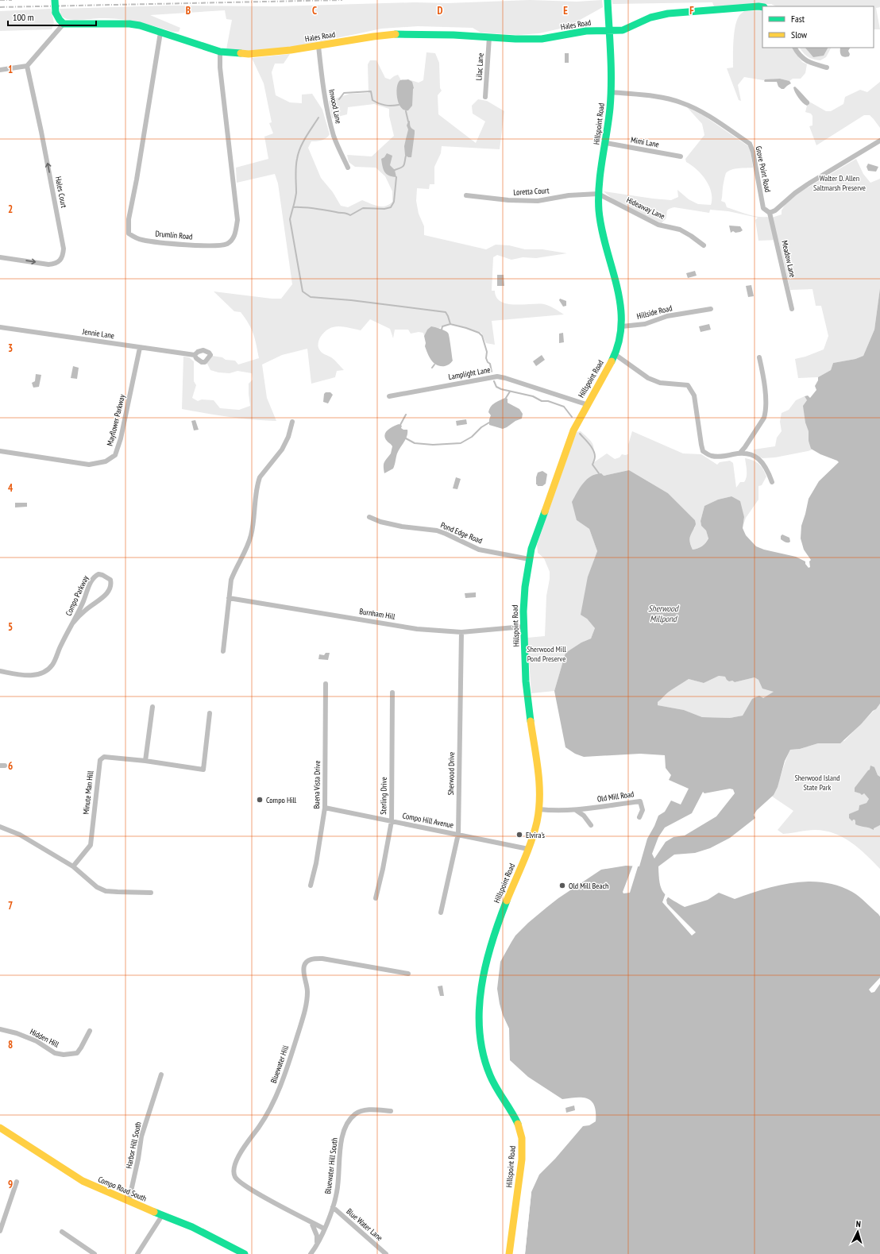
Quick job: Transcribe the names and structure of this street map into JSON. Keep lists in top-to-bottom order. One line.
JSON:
{"streets":{"street":["Hales Road","Lilac Lane","Inwood Lane","Hillspoint Road","Mimi Lane","Grove Point Road","Loretta Court","Hales Court","Hideaway Lane","Drumlin Road","Meadow Lane","Hillside Road","Jennie Lane","Lamplight Lane","Mayflower Parkway","Pond Edge Road","Compo Parkway","Burnham Hill","Sherwood Drive","Buena Vista Drive","Minute Man Hill","Sterling Drive","Old Mill Road","Compo Hill Avenue","Hidden Hill","Bluewater Hill","Harbor Hill South","Bluewater Hill South","Compo Road South","Blue Water Lane"]},"crossings":[["Hales Road","Lilac Lane"],["Hales Road","Inwood Lane"],["Hales Road","Hillspoint Road"],["Hales Road","Drumlin Road"],["Hillspoint Road","Mimi Lane"],["Hillspoint Road","Grove Point Road"],["Hillspoint Road","Loretta Court"],["Hillspoint Road","Hideaway Lane"],["Hillspoint Road","Hillside Road"],["Hillspoint Road","Lamplight Lane"],["Hillspoint Road","Pond Edge Road"],["Hillspoint Road","Burnham Hill"],["Hillspoint Road","Old Mill Road"],["Hillspoint Road","Compo Hill Avenue"],["Grove Point Road","Meadow Lane"],["Loretta Court","Hideaway Lane"],["Jennie Lane","Mayflower Parkway"],["Burnham Hill","Sherwood Drive"],["Sherwood Drive","Compo Hill Avenue"],["Buena Vista Drive","Compo Hill Avenue"],["Sterling Drive","Compo Hill Avenue"],["Bluewater Hill","Bluewater Hill South"],["Harbor Hill South","Compo Road South"],["Bluewater Hill South","Blue Water Lane"]],"water":["Sherwood Millpond"],"parks":["Walter D. Allen Saltmarsh Preserve","Sherwood Mill Pond Preserve","Sherwood Island State Park"],"places":["Compo Hill","Elvira's","Old Mill Beach"],"legend":["Fast","Slow"],"scale_bar":"100 m","north":"top","grid":{"columns":["B","C","D","E","F"],"rows":["1","2","3","4","5","6","7","8","9"]}}
